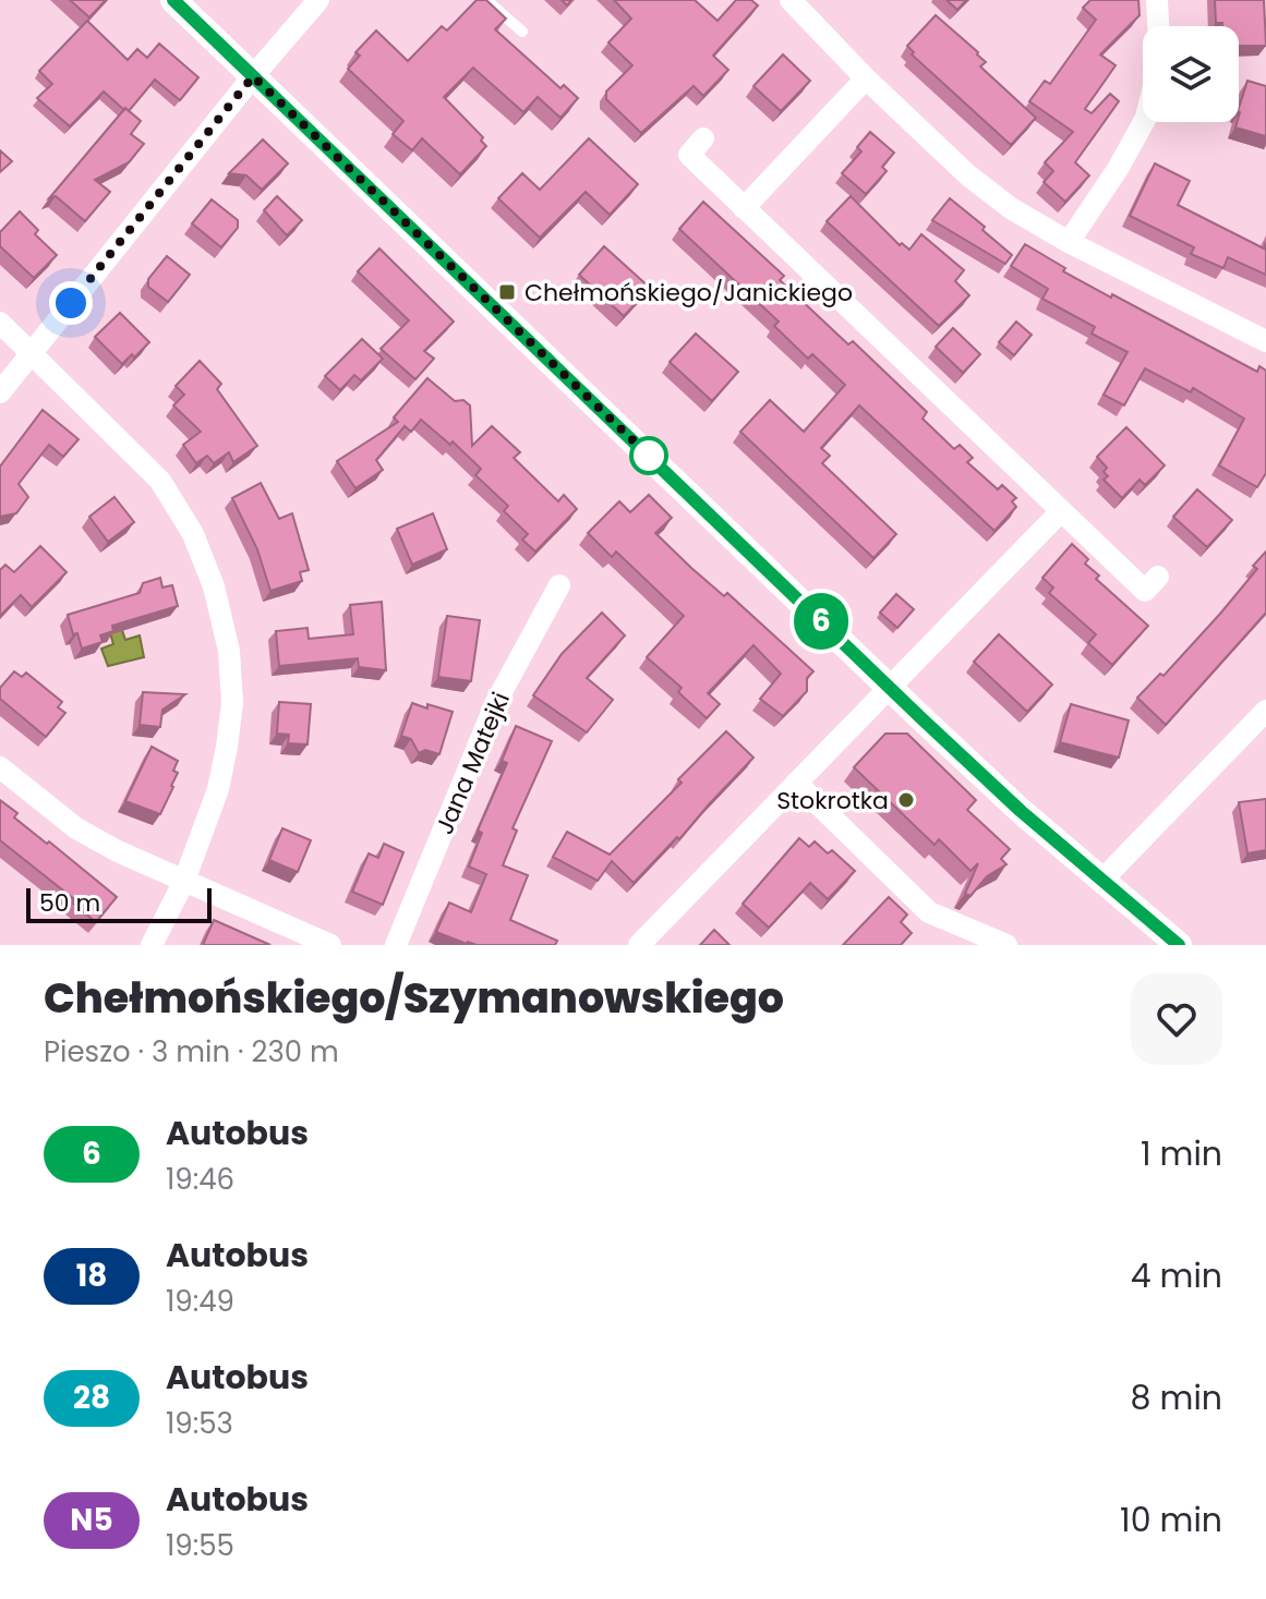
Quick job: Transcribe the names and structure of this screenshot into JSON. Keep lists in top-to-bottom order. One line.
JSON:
{"streets":{"street":["Jana Matejki"]},"places":{"transit":["Chełmońskiego/Janickiego"],"other":["Stokrotka"]},"lines":["bus line 6"],"scale_bar":"50 m","page":{"on_map":"6","scale":"50 m","heading":["Chełmońskiego/Szymanowskiego","Pieszo · 3 min · 230 m"],"list":[{"mark":"6","name":"Autobus","note":"19:46","value":"1 min"},{"mark":"18","name":"Autobus","note":"19:49","value":"4 min"},{"mark":"28","name":"Autobus","note":"19:53","value":"8 min"},{"mark":"N5","name":"Autobus","note":"19:55","value":"10 min"}]}}
